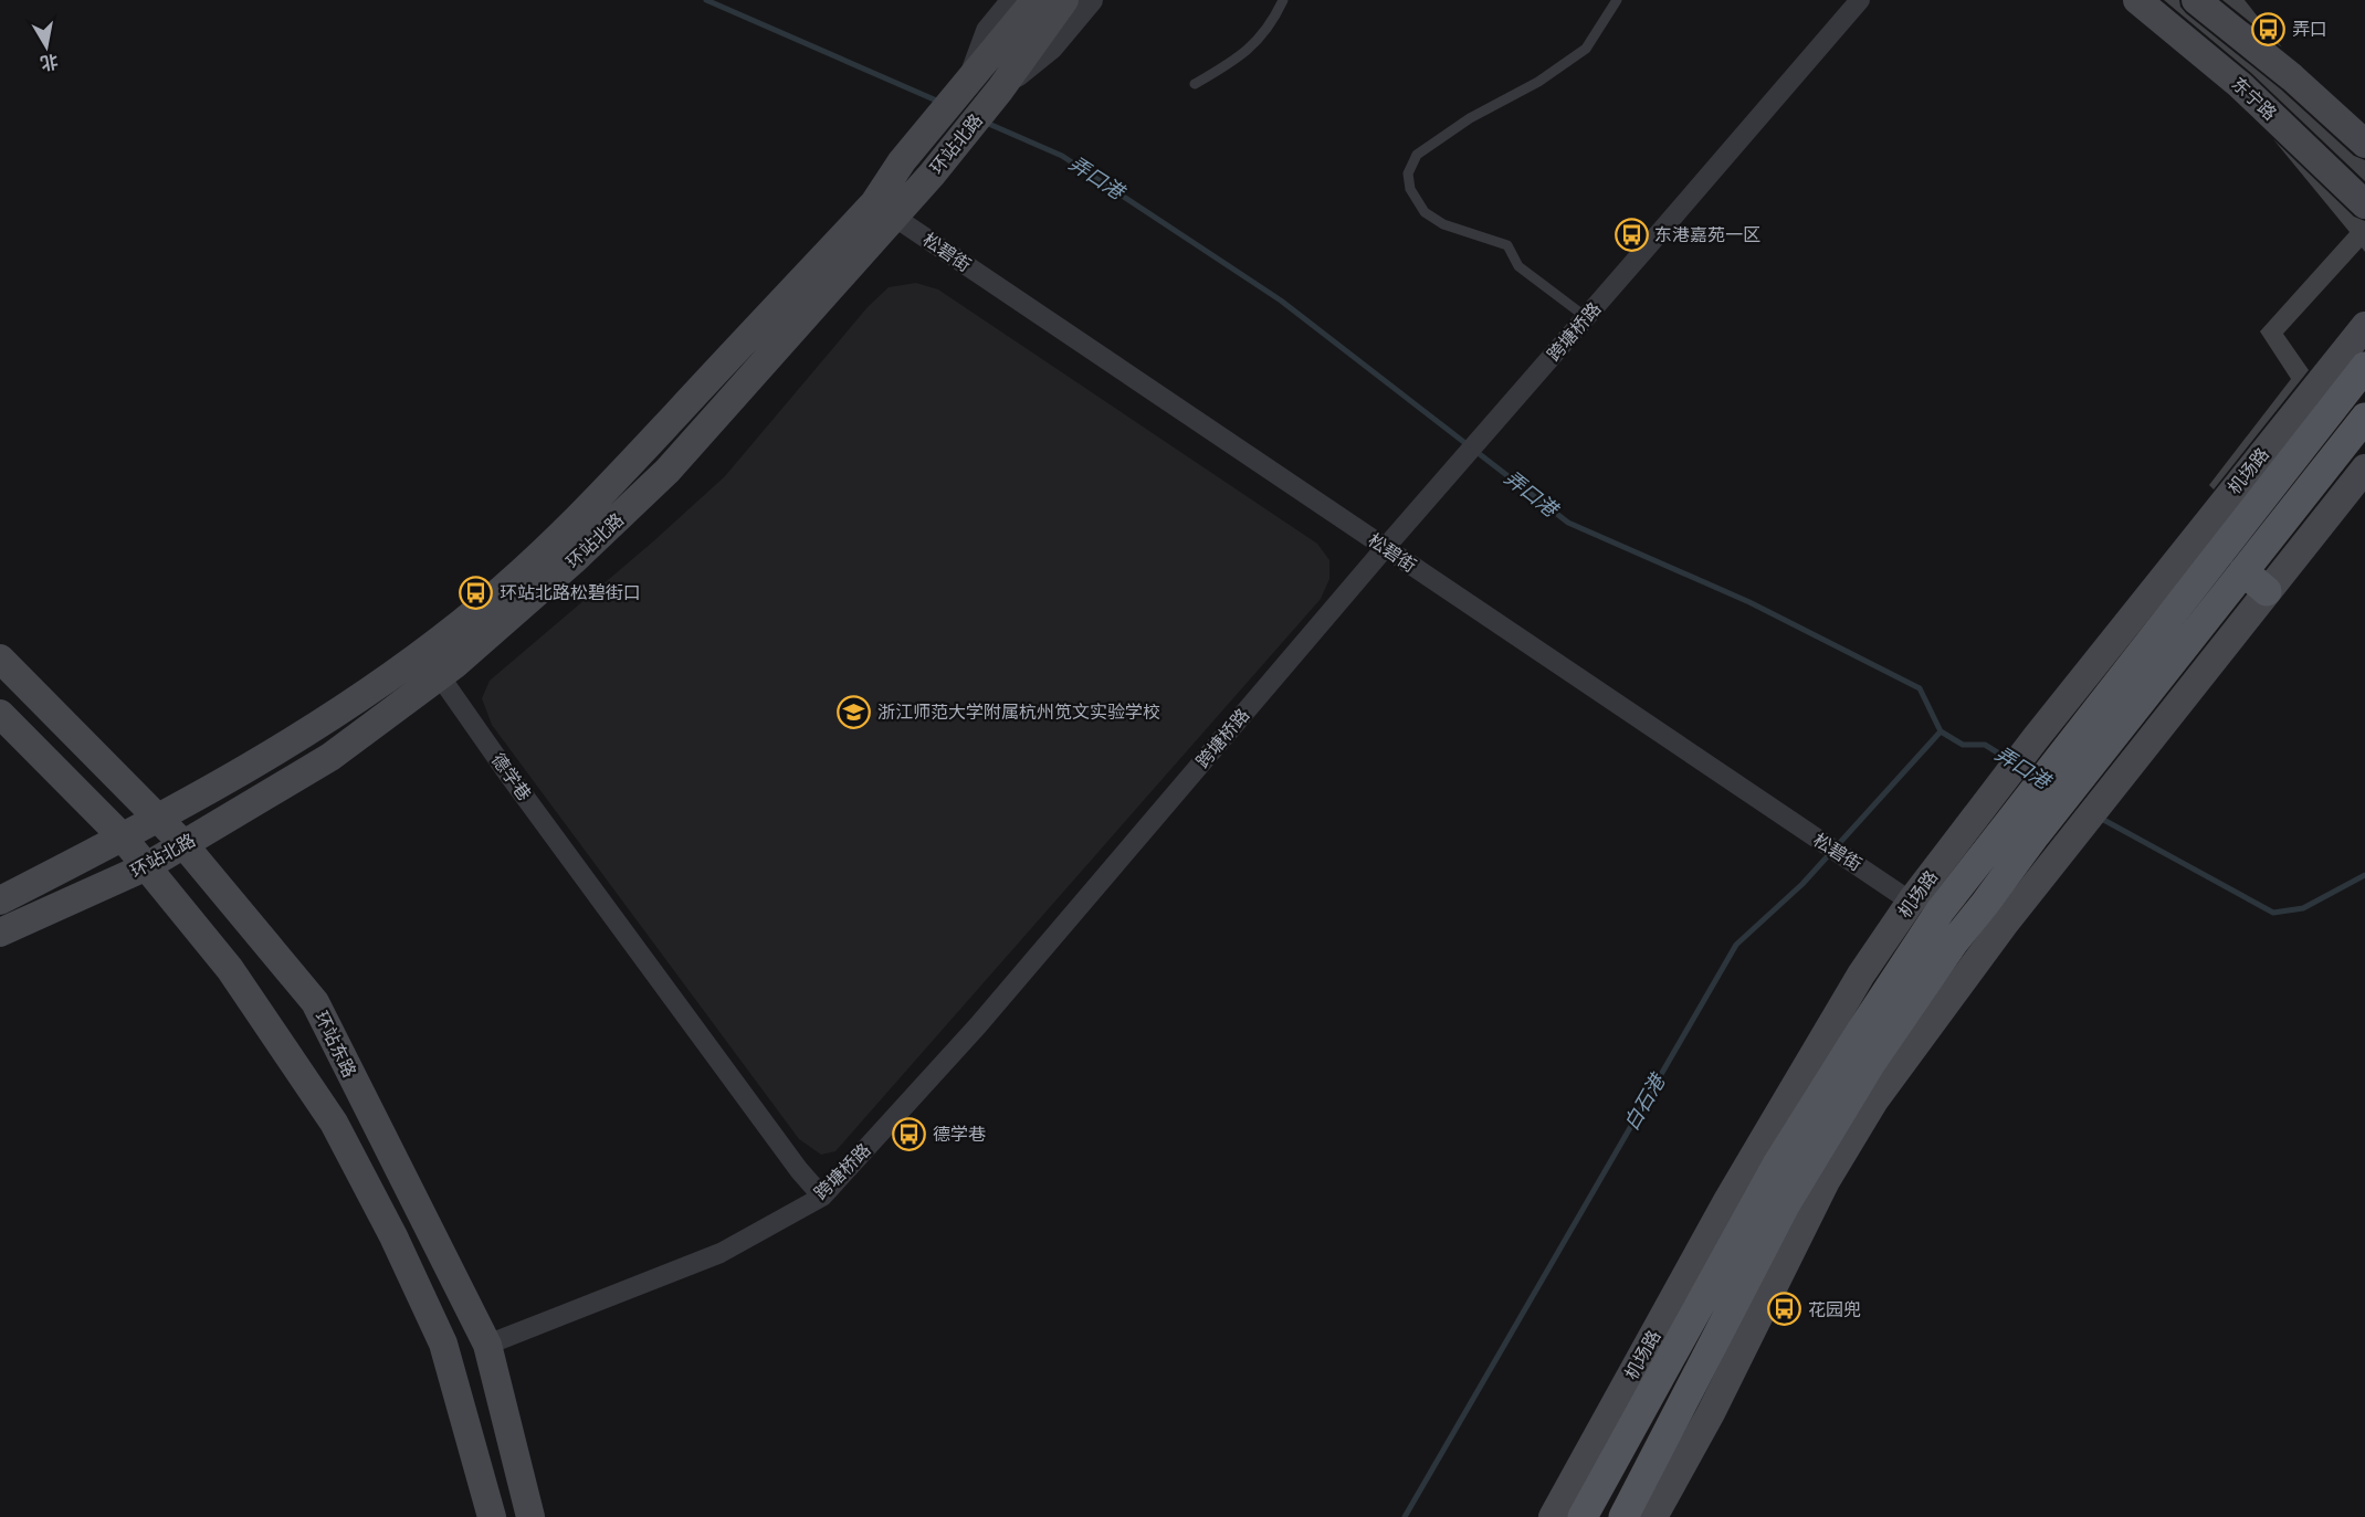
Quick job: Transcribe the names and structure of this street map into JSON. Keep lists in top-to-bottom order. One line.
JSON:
{"streets":{"main road":["东宁路","环站北路","机场路","环站东路"],"street":["松碧街","跨塘桥路","德学巷"]},"crossings":[["环站北路","松碧街"],["环站北路","德学巷"],["环站北路","环站东路"],["松碧街","跨塘桥路"],["松碧街","机场路"],["跨塘桥路","德学巷"],["跨塘桥路","环站东路"]],"water":["弄口港","白石港"],"places":{"bus stop":["弄口","东港嘉苑一区","环站北路松碧街口","德学巷","花园兜"],"school or university":["浙江师范大学附属杭州笕文实验学校"]},"north":"bottom"}
